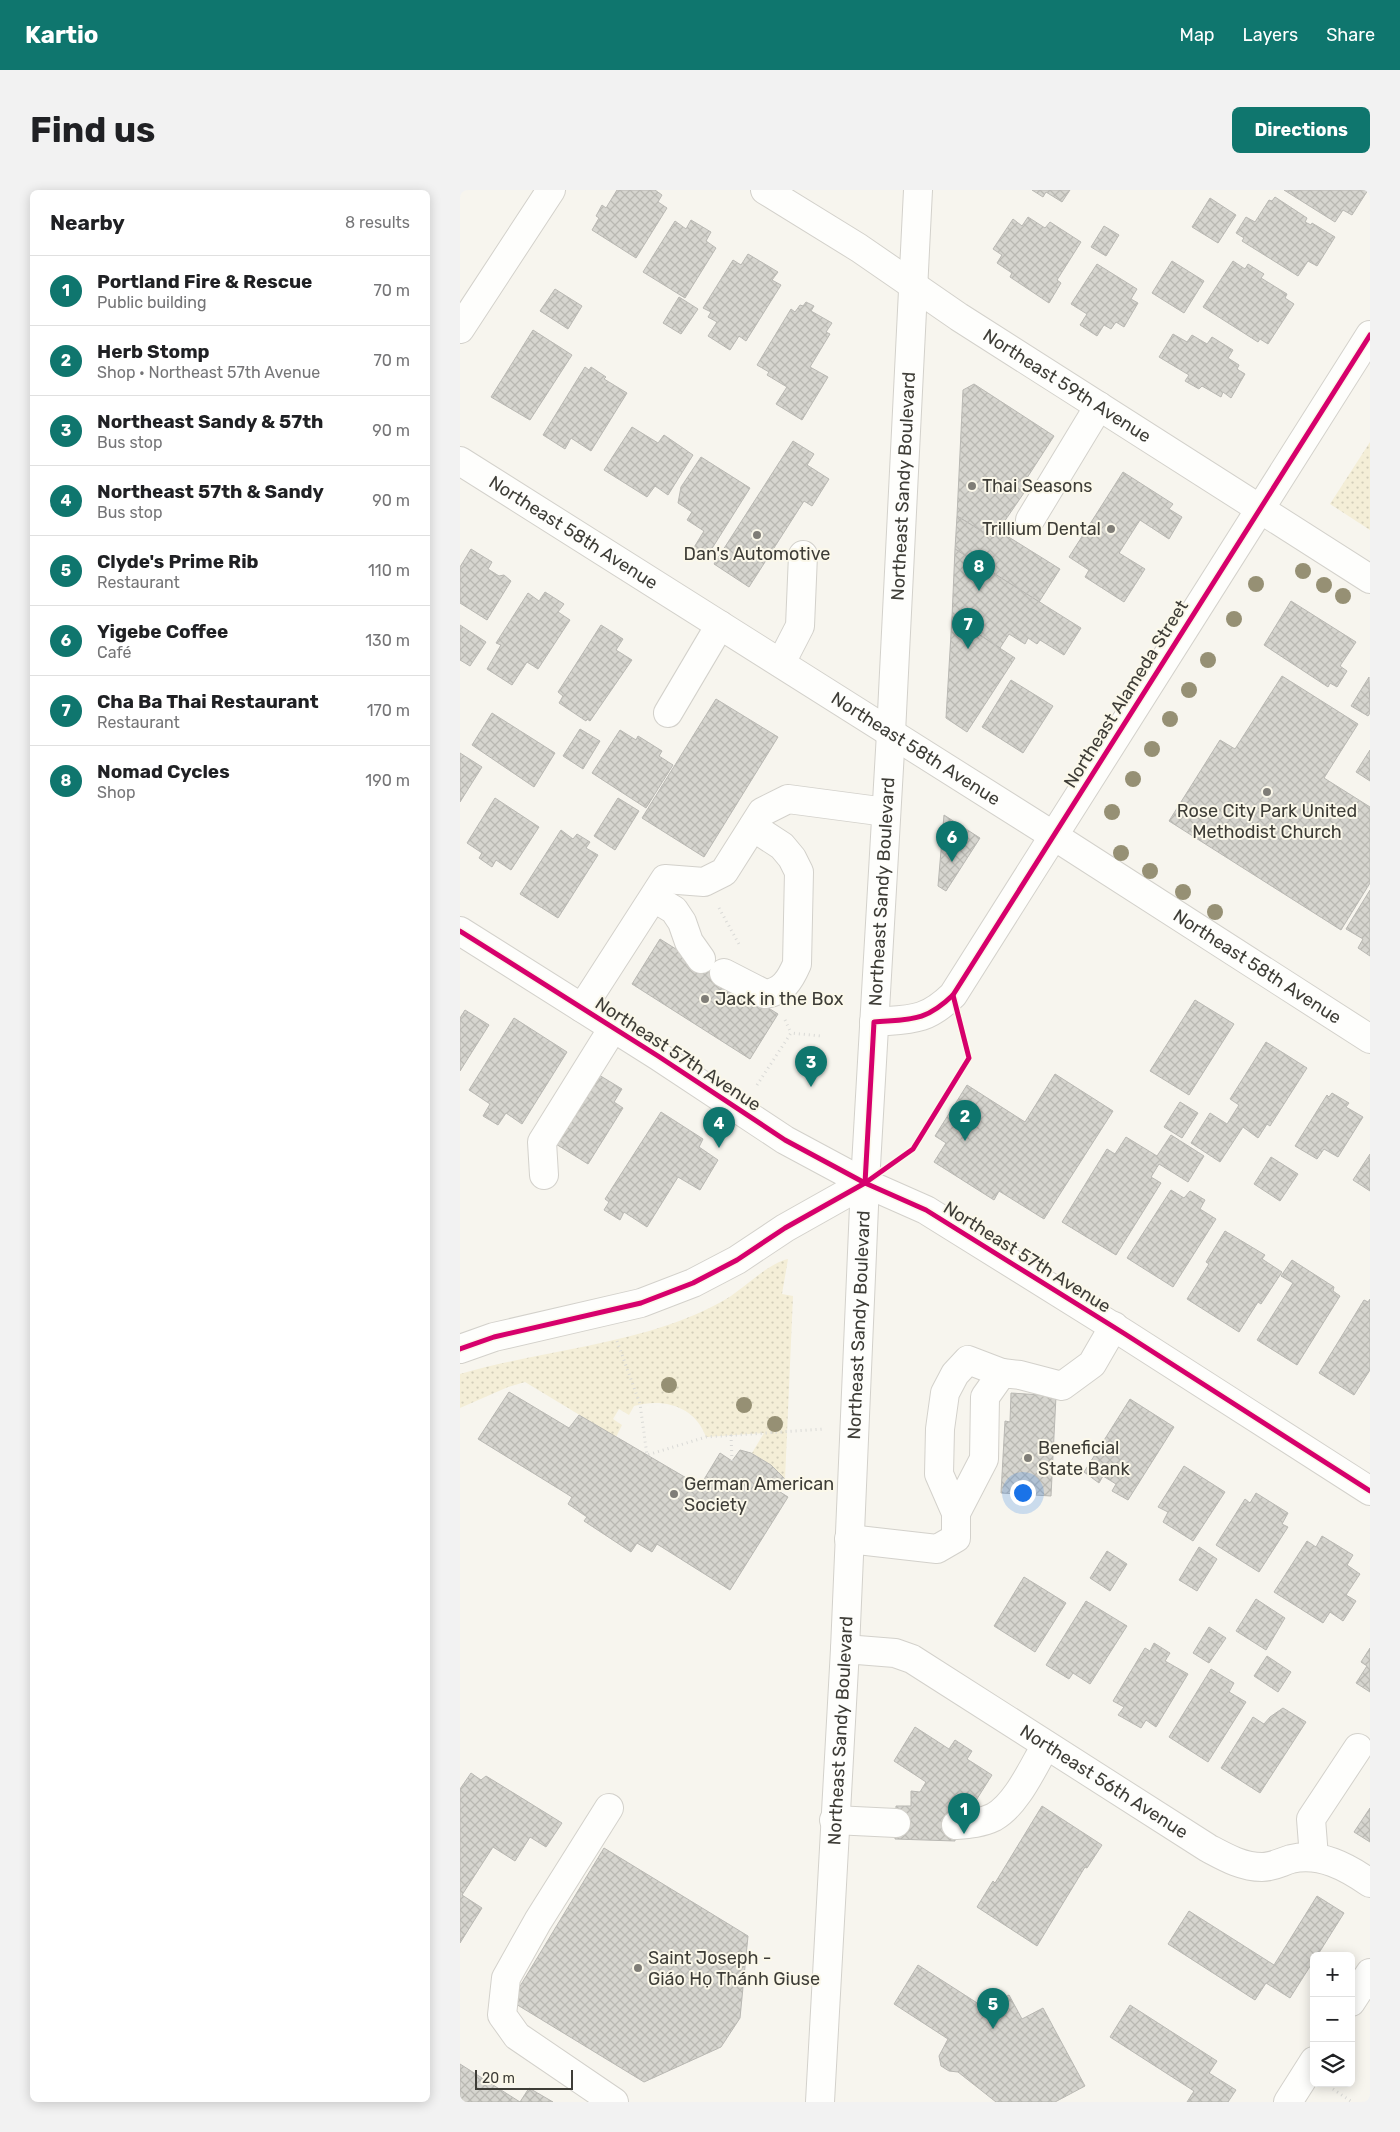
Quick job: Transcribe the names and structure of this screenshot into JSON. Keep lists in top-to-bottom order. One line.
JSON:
{"streets":{"street":["Northeast 59th Avenue","Northeast Sandy Boulevard","Northeast 58th Avenue","Northeast Alameda Street","Northeast 57th Avenue","Northeast 56th Avenue"]},"crossings":[["Northeast 59th Avenue","Northeast Sandy Boulevard"],["Northeast 59th Avenue","Northeast Alameda Street"],["Northeast Sandy Boulevard","Northeast 58th Avenue"],["Northeast Sandy Boulevard","Northeast Alameda Street"],["Northeast Sandy Boulevard","Northeast 57th Avenue"],["Northeast Sandy Boulevard","Northeast 56th Avenue"],["Northeast 58th Avenue","Northeast Alameda Street"]],"places":["Thai Seasons","Trillium Dental","Dan's Automotive","Rose City Park United Methodist Church","Jack in the Box","Beneficial State Bank","German American Society","Saint Joseph - Giáo Họ Thánh Giuse"],"scale_bar":"20 m","page":{"header":"Kartio","nav":["Map","Layers","Share"],"buttons":"Directions","title":"Find us","heading":["Nearby","8 results"],"list":[{"mark":"1","name":"Portland Fire & Rescue","note":"Public building","value":"70 m"},{"mark":"2","name":"Herb Stomp","note":"Shop · Northeast 57th Avenue","value":"70 m"},{"mark":"3","name":"Northeast Sandy & 57th","note":"Bus stop","value":"90 m"},{"mark":"4","name":"Northeast 57th & Sandy","note":"Bus stop","value":"90 m"},{"mark":"5","name":"Clyde's Prime Rib","note":"Restaurant","value":"110 m"},{"mark":"6","name":"Yigebe Coffee","note":"Café","value":"130 m"},{"mark":"7","name":"Cha Ba Thai Restaurant","note":"Restaurant","value":"170 m"},{"mark":"8","name":"Nomad Cycles","note":"Shop","value":"190 m"}],"pins":["8","7","6","3","2","4","1","5"],"map_buttons":["+","−"],"scale":"20 m"}}
